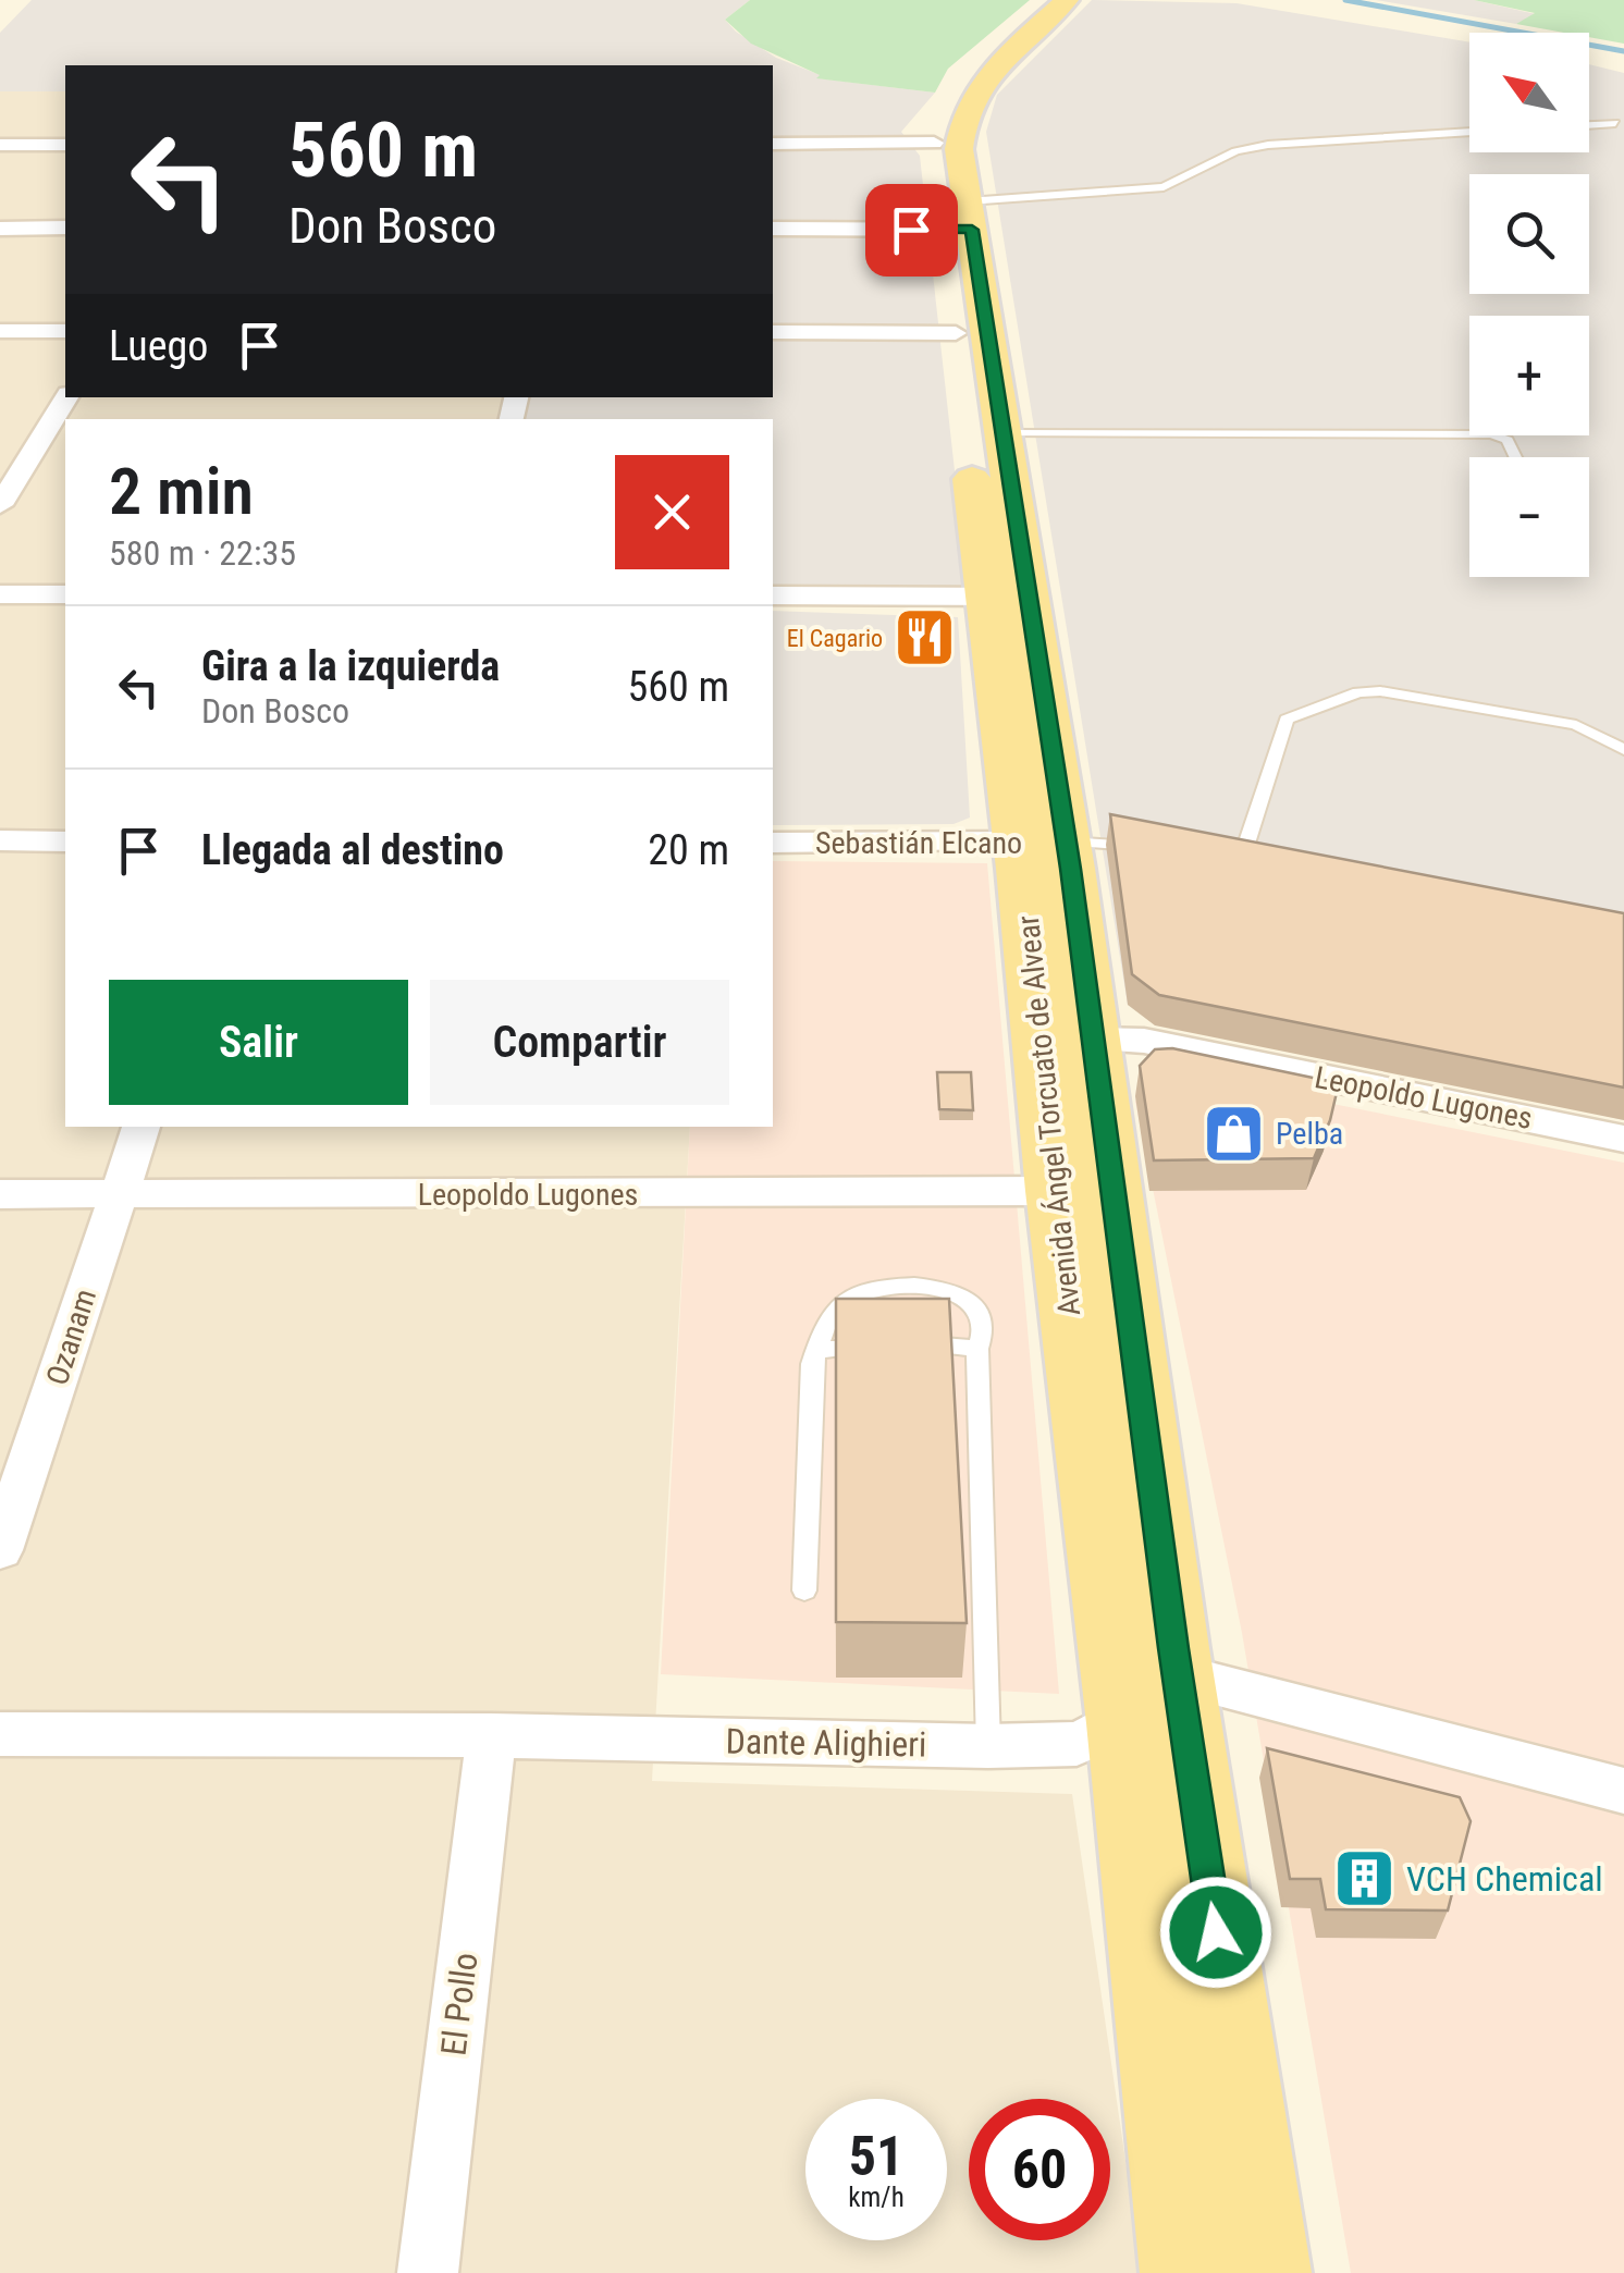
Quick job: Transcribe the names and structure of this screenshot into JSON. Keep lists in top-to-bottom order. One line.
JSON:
{"streets":{"main road":["Avenida Ángel Torcuato de Alvear"],"street":["Sebastián Elcano","Leopoldo Lugones","Ozanam","Dante Alighieri","El Pollo"]},"crossings":[["Sebastián Elcano","Avenida Ángel Torcuato de Alvear"],["Leopoldo Lugones","Avenida Ángel Torcuato de Alvear"],["Leopoldo Lugones","Ozanam"],["Avenida Ángel Torcuato de Alvear","Dante Alighieri"],["Dante Alighieri","El Pollo"]],"places":{"restaurant":["El Cagario"],"shop":["Pelba"],"building":["VCH Chemical"]},"north":"top left","page":{"map_buttons":["+","−"],"turn":["560 m","Don Bosco"],"then":"Luego","heading":["2 min","580 m · 22:35"],"list":[{"name":"Gira a la izquierda","note":"Don Bosco","value":"560 m"},{"name":"Llegada al destino","value":"20 m"}],"buttons":["Salir","Compartir"],"speed":"51 km/h","limit":"60"}}
